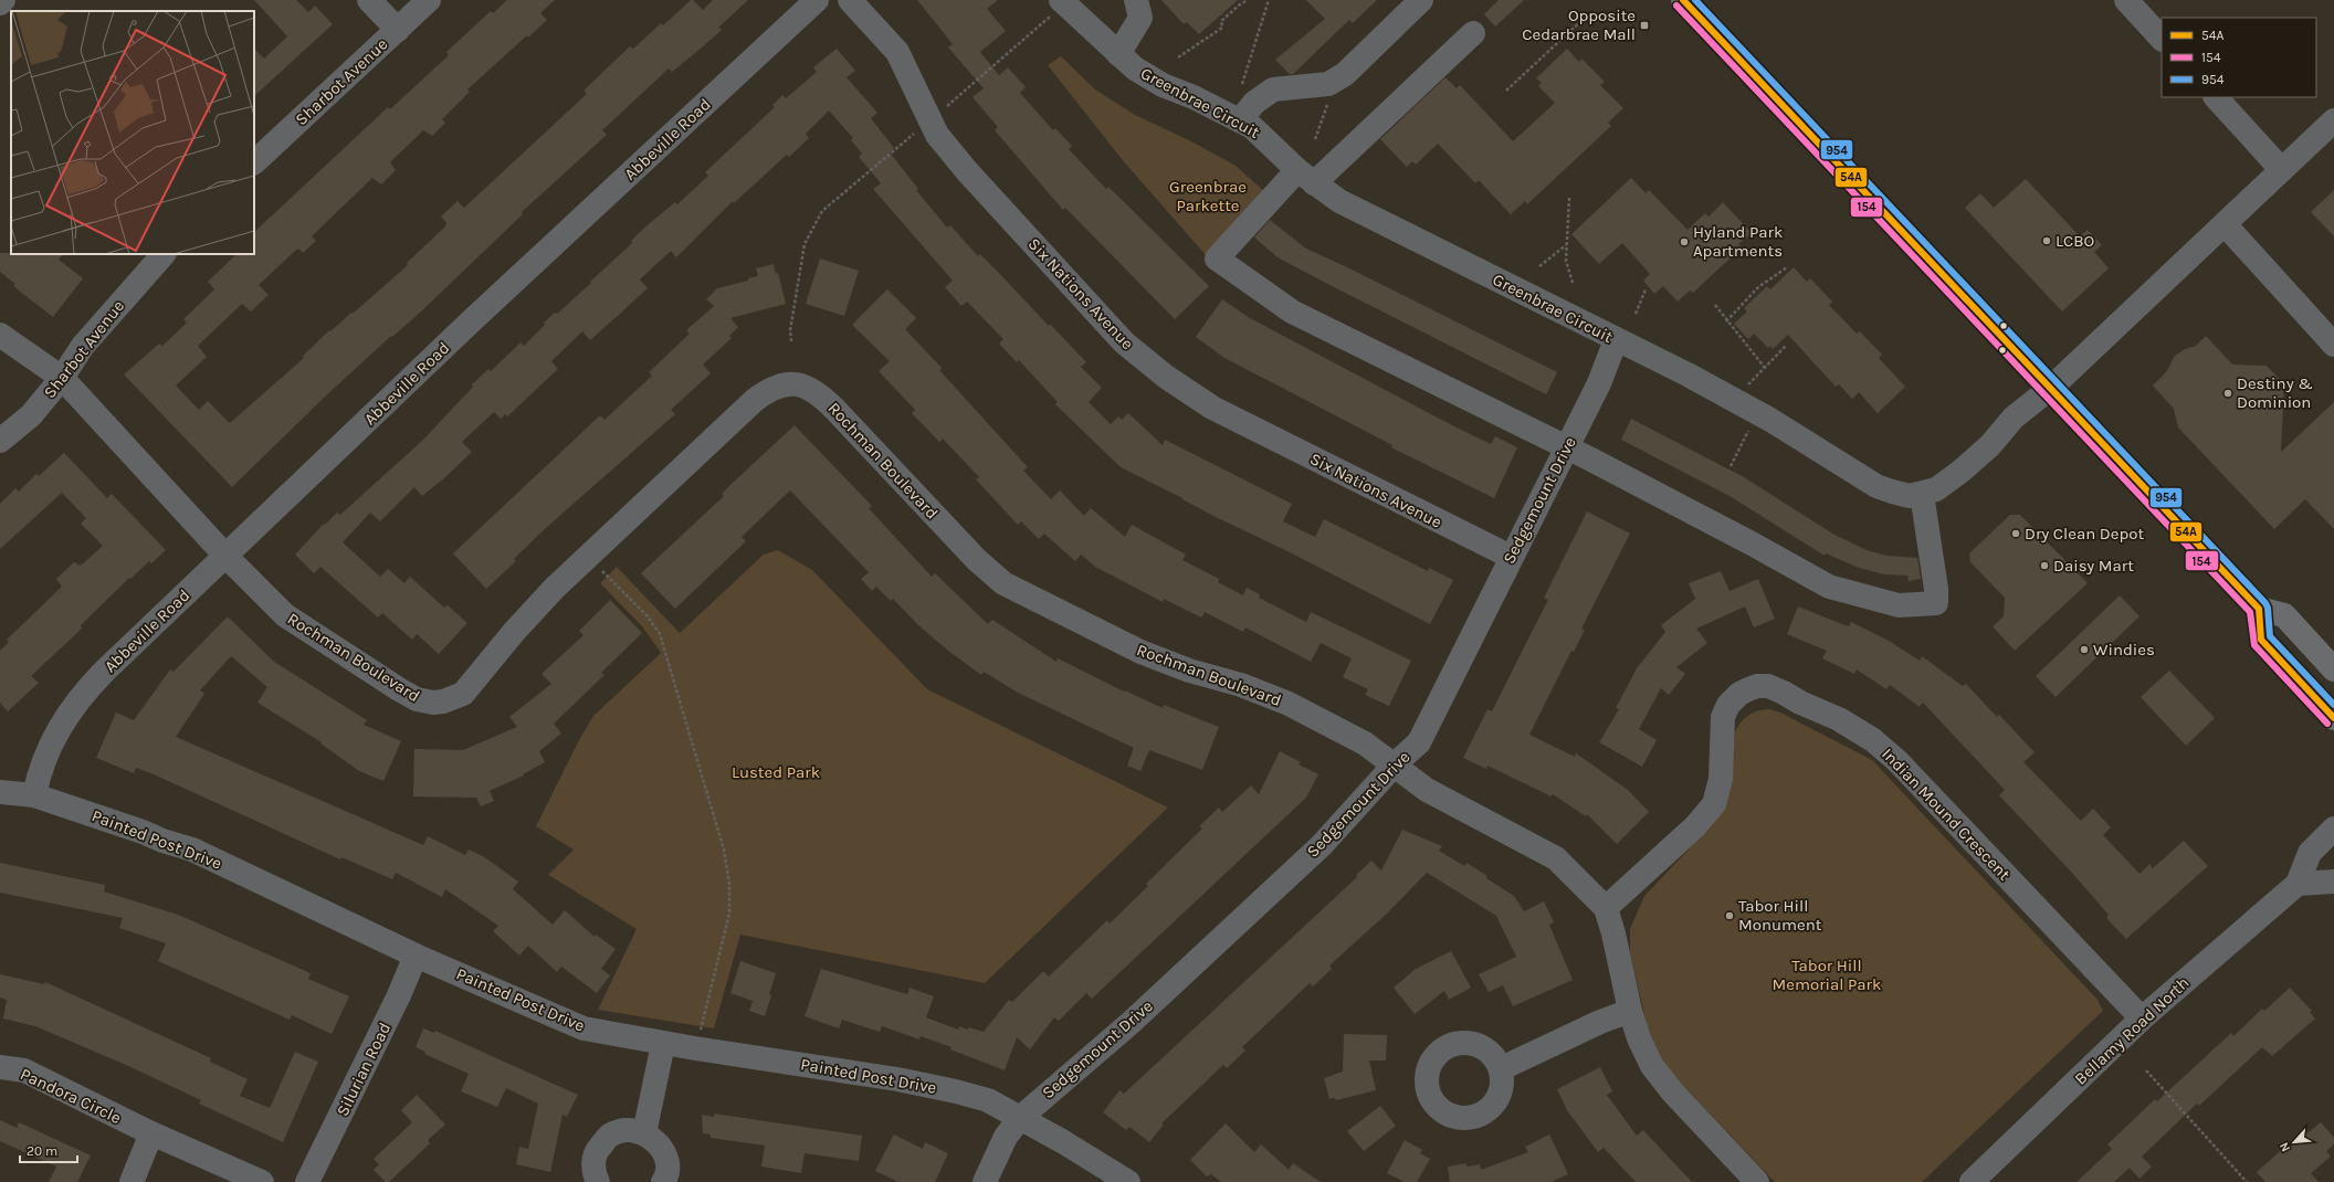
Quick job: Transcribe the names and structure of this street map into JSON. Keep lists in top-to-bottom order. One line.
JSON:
{"streets":{"street":["Sharbot Avenue","Greenbrae Circuit","Abbeville Road","Six Nations Avenue","Rochman Boulevard","Sedgemount Drive","Indian Mound Crescent","Painted Post Drive","Bellamy Road North","Silurian Road","Pandora Circle"]},"crossings":[["Sharbot Avenue","Rochman Boulevard"],["Greenbrae Circuit","Sedgemount Drive"],["Abbeville Road","Rochman Boulevard"],["Abbeville Road","Painted Post Drive"],["Six Nations Avenue","Sedgemount Drive"],["Rochman Boulevard","Sedgemount Drive"],["Rochman Boulevard","Indian Mound Crescent"],["Sedgemount Drive","Painted Post Drive"],["Indian Mound Crescent","Bellamy Road North"],["Painted Post Drive","Silurian Road"]],"parks":["Greenbrae Parkette","Lusted Park","Tabor Hill Memorial Park"],"places":{"transit":["Opposite Cedarbrae Mall"],"other":["LCBO","Hyland Park Apartments","Destiny & Dominion","Dry Clean Depot","Daisy Mart","Windies","Tabor Hill Monument"]},"lines":["transit line 54A","transit line 954","transit line 154"],"legend":["54A","154","954"],"scale_bar":"20 m","north":"bottom left"}
